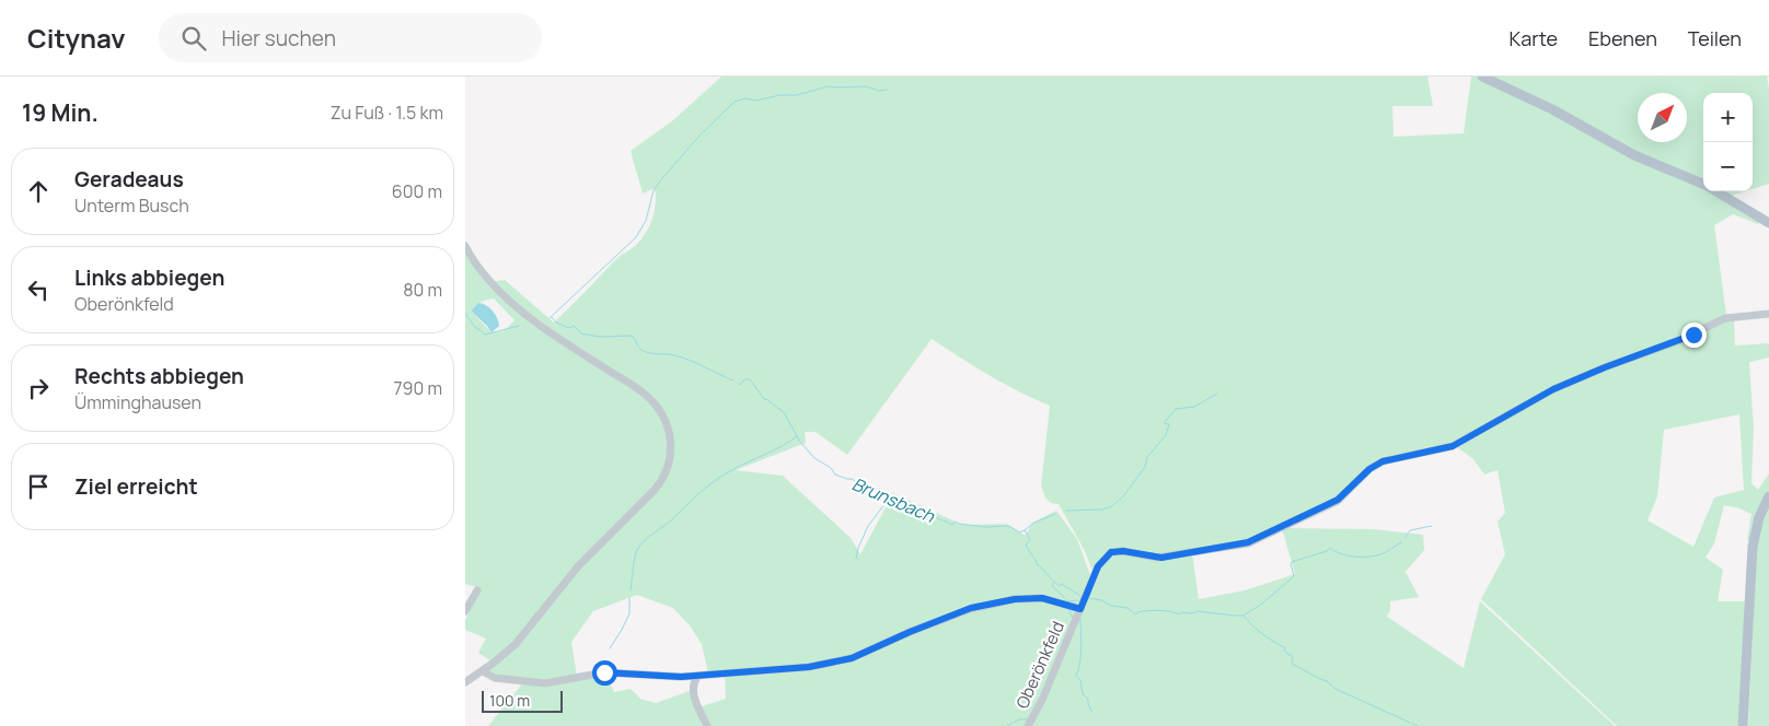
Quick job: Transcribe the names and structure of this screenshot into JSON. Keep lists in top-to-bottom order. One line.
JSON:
{"streets":{"street":["Oberönkfeld"]},"water":["Brunsbach"],"scale_bar":"100 m","north":"top right","page":{"header":"Citynav","search":"Hier suchen","nav":["Karte","Ebenen","Teilen"],"heading":["19 Min.","Zu Fuß · 1.5 km"],"map_buttons":["+","−"],"list":[["Geradeaus","Unterm Busch","600 m"],["Links abbiegen","Oberönkfeld","80 m"],["Rechts abbiegen","Ümminghausen","790 m"],"Ziel erreicht"],"scale":"100 m"}}
